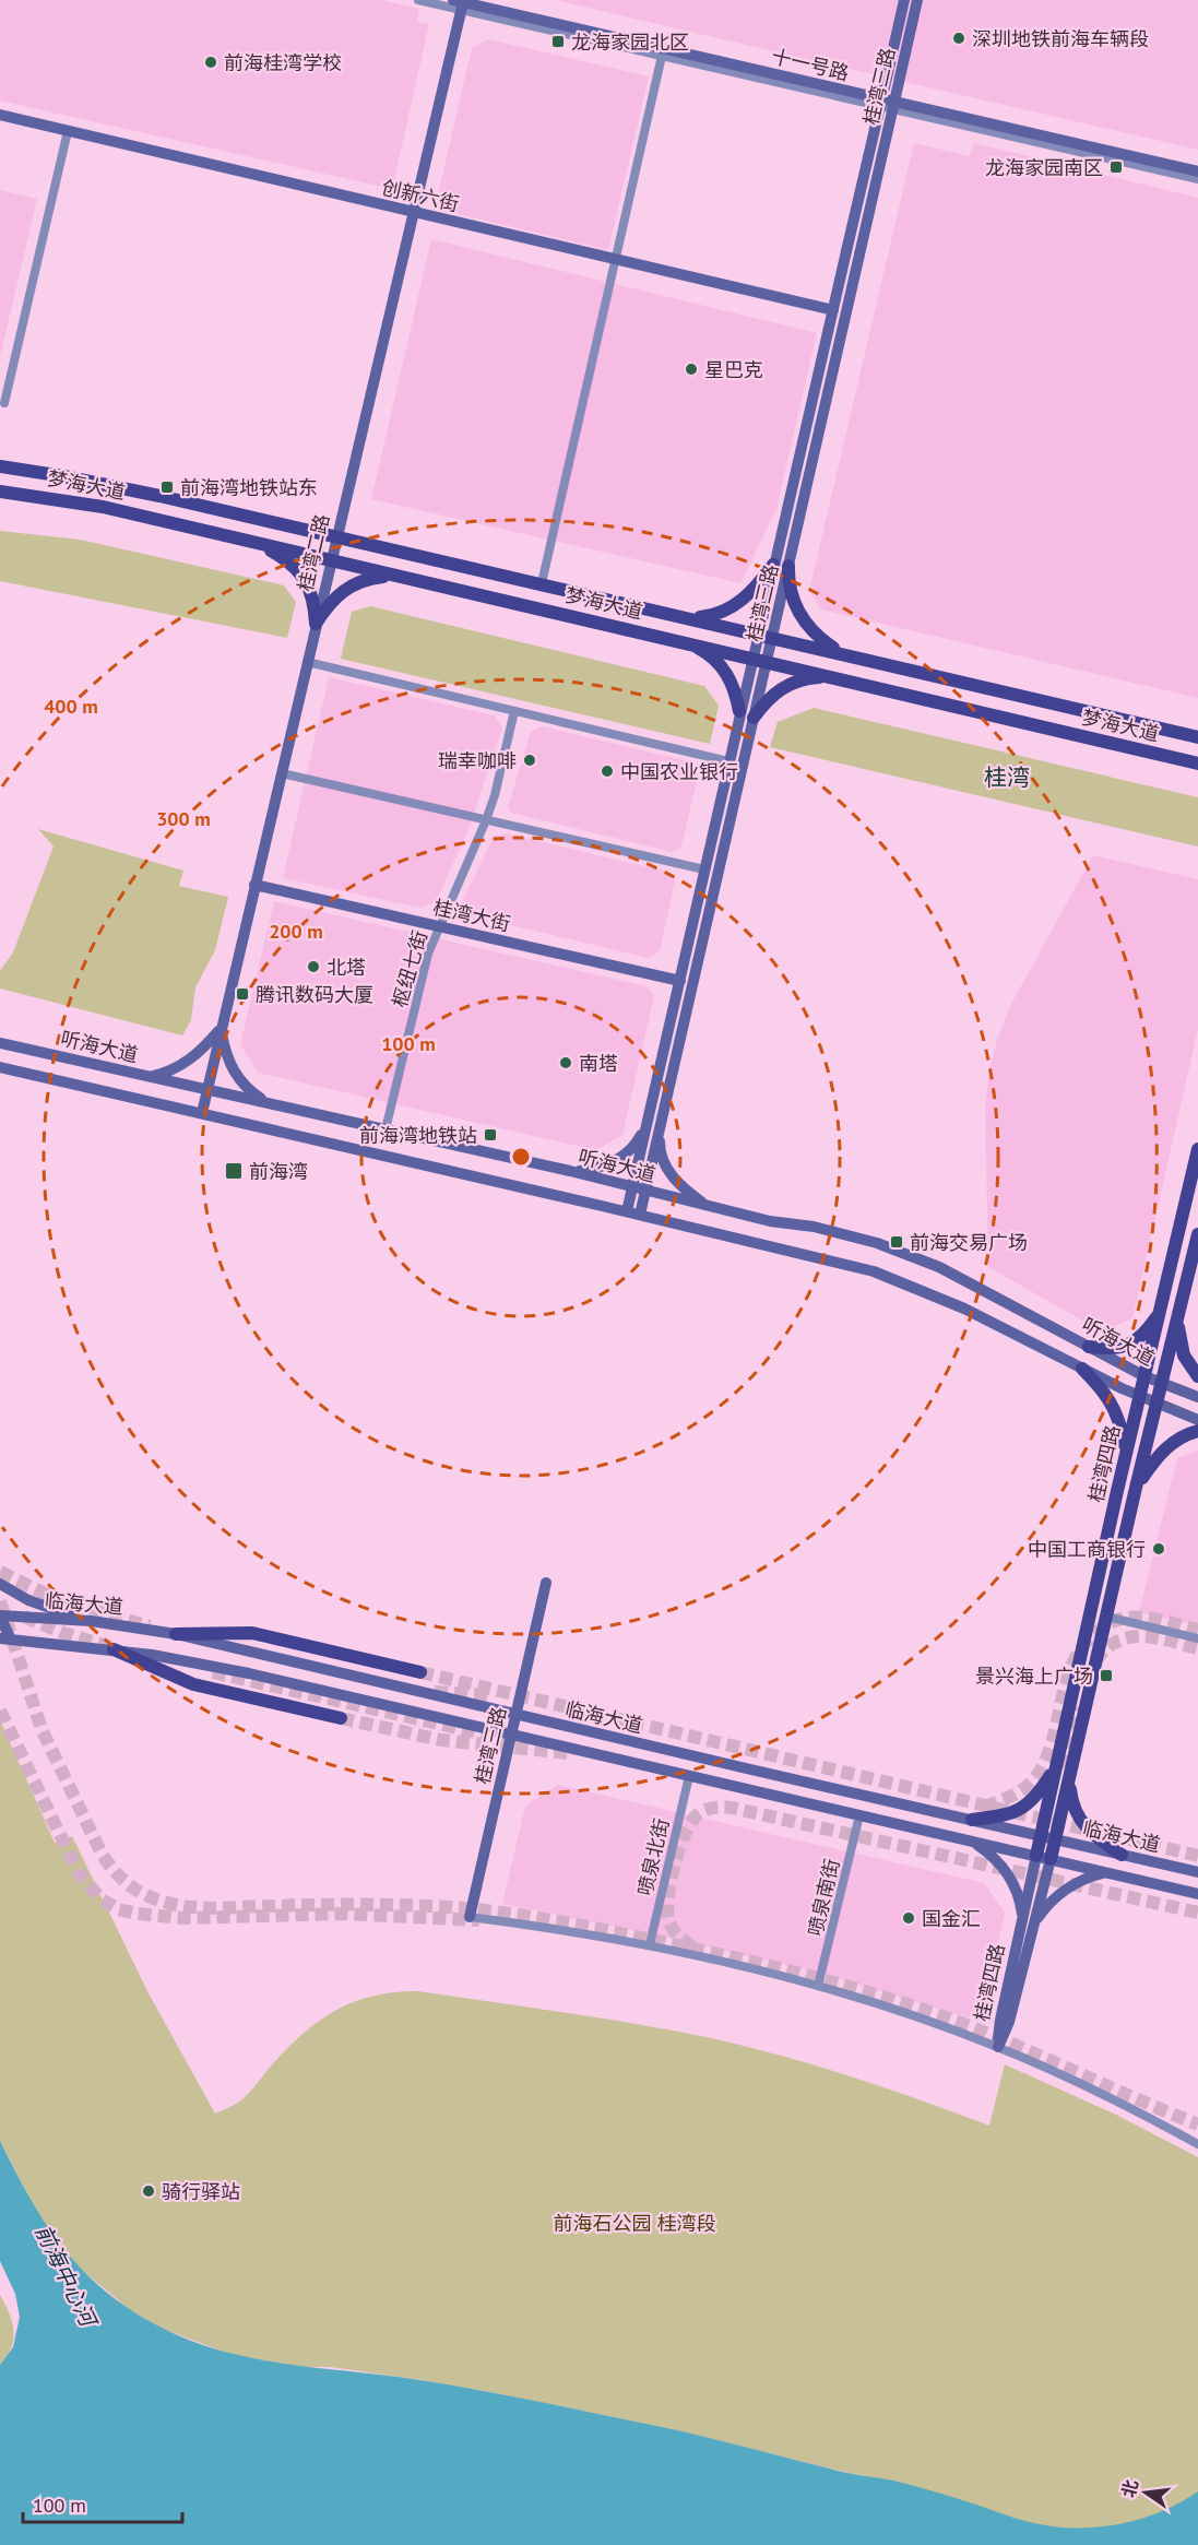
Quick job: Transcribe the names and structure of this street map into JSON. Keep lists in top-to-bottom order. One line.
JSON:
{"streets":{"main road":["梦海大道","桂湾四路"],"street":["十一号路","桂湾三路","创新六街","桂湾二路","桂湾大街","枢纽七街","听海大道","临海大道","喷泉北街","喷泉南街"]},"crossings":[["十一号路","桂湾三路"],["十一号路","桂湾二路"],["桂湾三路","创新六街"],["桂湾三路","梦海大道"],["桂湾三路","桂湾大街"],["桂湾三路","听海大道"],["桂湾三路","临海大道"],["创新六街","桂湾二路"],["梦海大道","桂湾二路"],["桂湾二路","桂湾大街"],["桂湾二路","听海大道"],["桂湾大街","枢纽七街"],["枢纽七街","听海大道"],["听海大道","桂湾四路"],["桂湾四路","临海大道"],["临海大道","喷泉北街"],["临海大道","喷泉南街"]],"districts":["桂湾"],"water":["前海中心河"],"parks":["前海石公园 桂湾段"],"places":{"other":["深圳地铁前海车辆段","前海桂湾学校","星巴克","瑞幸咖啡","中国农业银行","北塔","南塔","中国工商银行","国金汇","骑行驿站"],"transit":["龙海家园北区","龙海家园南区","前海湾地铁站东","腾讯数码大厦","前海湾地铁站","前海湾","前海交易广场","景兴海上广场"]},"scale_bar":"100 m","north":"left","rings":["400 m","300 m","200 m","100 m"]}
